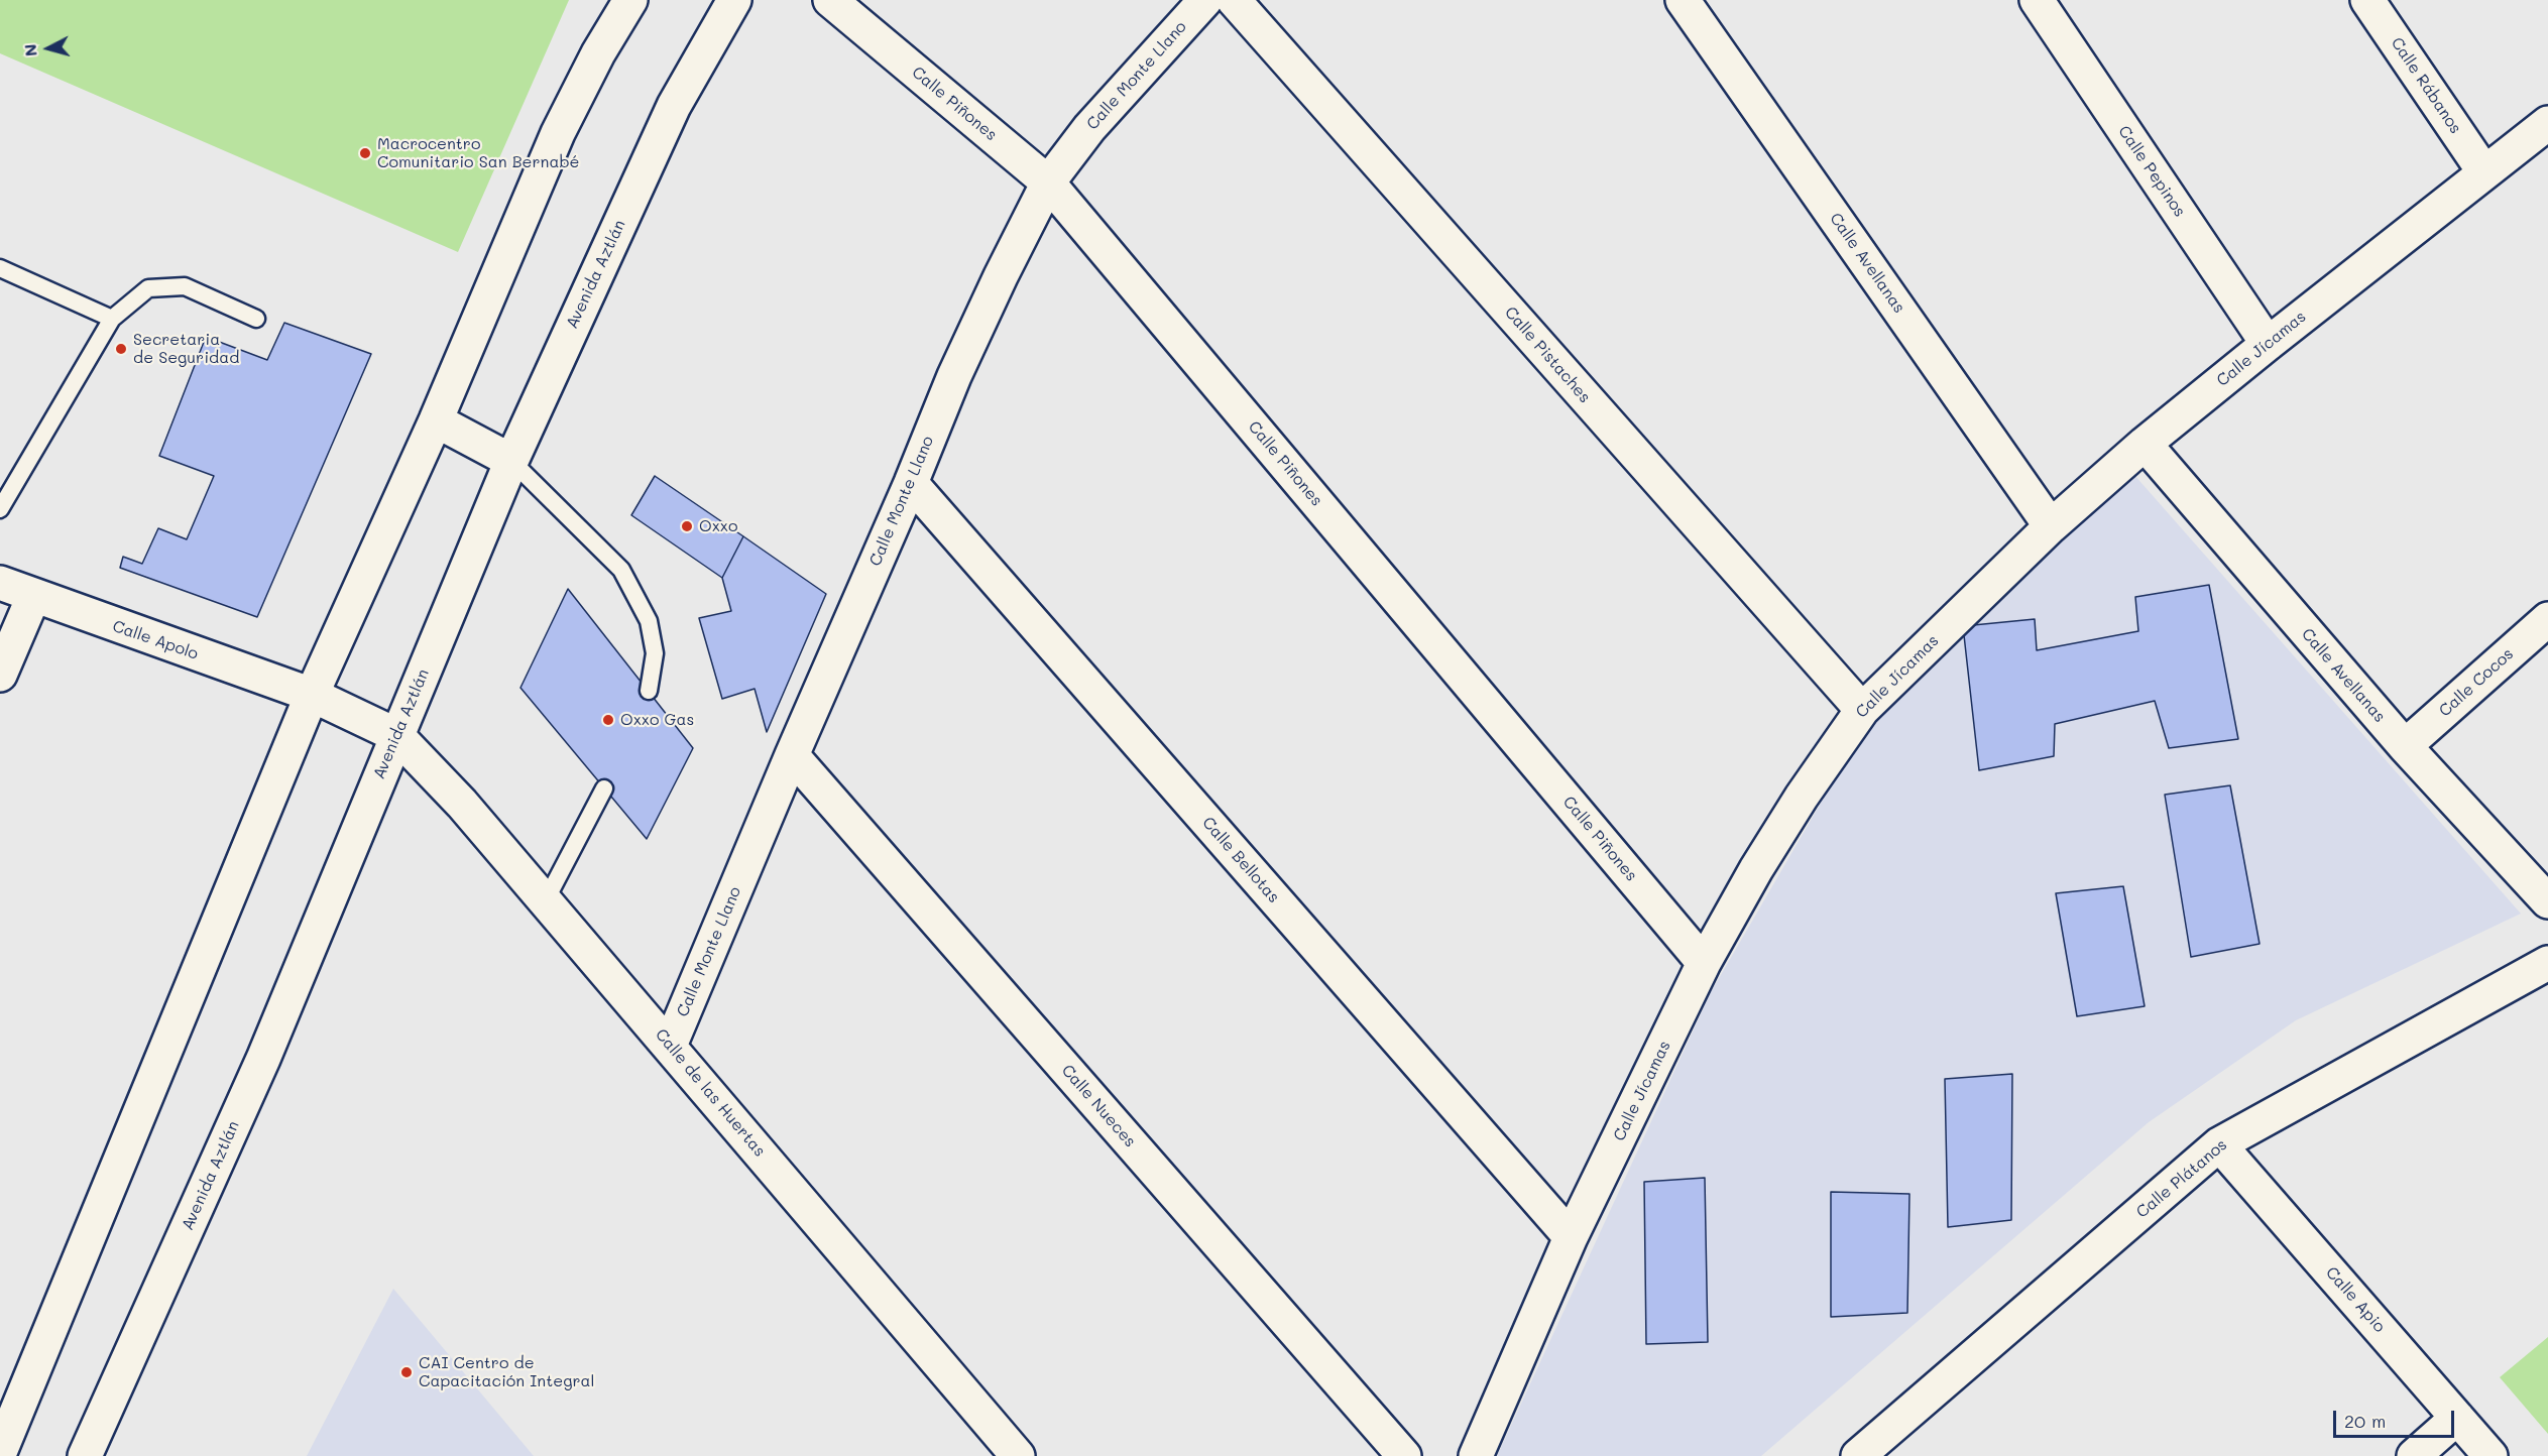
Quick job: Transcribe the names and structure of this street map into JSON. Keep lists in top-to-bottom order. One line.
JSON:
{"streets":{"street":["Calle Monte Llano","Calle Rábanos","Calle Piñones","Calle Pepinos","Calle Avellanas","Avenida Aztlán","Calle Jícamas","Calle Pistaches","Calle Apolo","Calle Cocos","Calle Bellotas","Calle de las Huertas","Calle Nueces","Calle Plátanos","Calle Apio"]},"crossings":[["Calle Monte Llano","Calle Piñones"],["Calle Monte Llano","Calle Bellotas"],["Calle Monte Llano","Calle de las Huertas"],["Calle Monte Llano","Calle Nueces"],["Calle Rábanos","Calle Jícamas"],["Calle Piñones","Calle Jícamas"],["Calle Pepinos","Calle Jícamas"],["Calle Avellanas","Calle Jícamas"],["Calle Avellanas","Calle Cocos"],["Avenida Aztlán","Calle Apolo"],["Avenida Aztlán","Calle de las Huertas"],["Calle Jícamas","Calle Pistaches"],["Calle Jícamas","Calle Bellotas"],["Calle Apolo","Calle de las Huertas"],["Calle Plátanos","Calle Apio"]],"places":["Macrocentro Comunitario San Bernabé","Secretaria de Seguridad","Oxxo","Oxxo Gas","CAI Centro de Capacitación Integral"],"scale_bar":"20 m","north":"left"}
